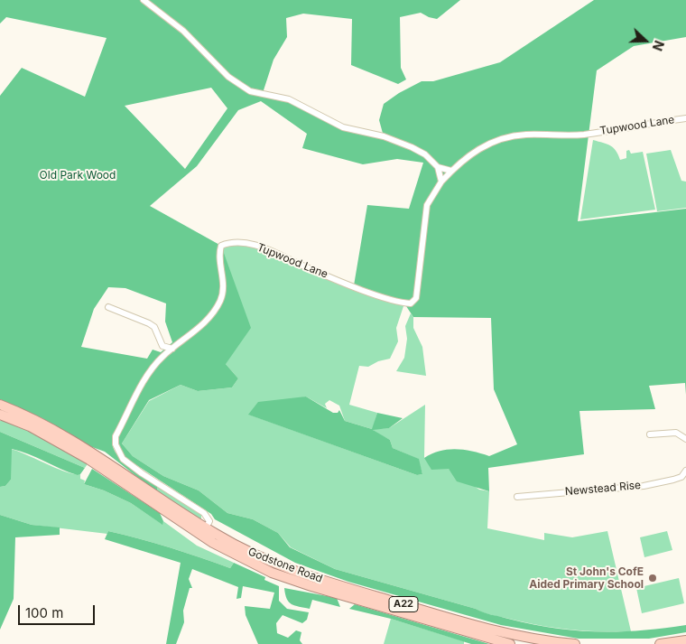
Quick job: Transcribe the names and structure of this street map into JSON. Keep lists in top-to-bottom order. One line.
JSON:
{"streets":{"highway":["Godstone Road","A22"],"street":["Tupwood Lane","Newstead Rise"]},"crossings":[["Tupwood Lane","Godstone Road"]],"parks":["Old Park Wood"],"places":["St John's CofE Aided Primary School"],"scale_bar":"100 m","north":"right"}
